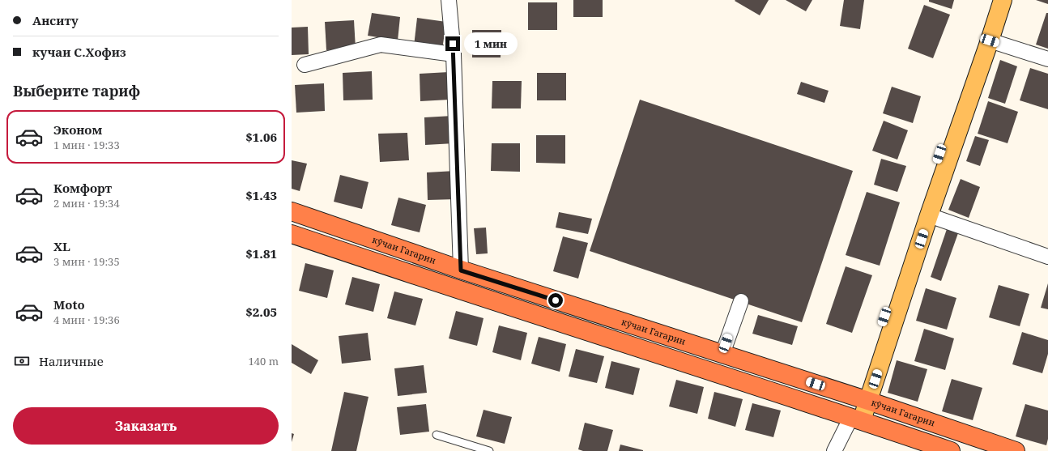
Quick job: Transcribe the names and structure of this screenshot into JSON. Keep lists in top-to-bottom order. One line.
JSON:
{"streets":{"highway":["кӯчаи Гагарин"]},"page":{"banner":["Анситу","кучаи С.Хофиз"],"bubble":"1 мин","heading":"Выберите тариф","list":[{"name":"Эконом","note":"1 мин · 19:33","value":"$1.06"},{"name":"Комфорт","note":"2 мин · 19:34","value":"$1.43"},{"name":"XL","note":"3 мин · 19:35","value":"$1.81"},{"name":"Moto","note":"4 мин · 19:36","value":"$2.05"}],"pay":["Наличные","140 m"],"buttons":"Заказать"}}
